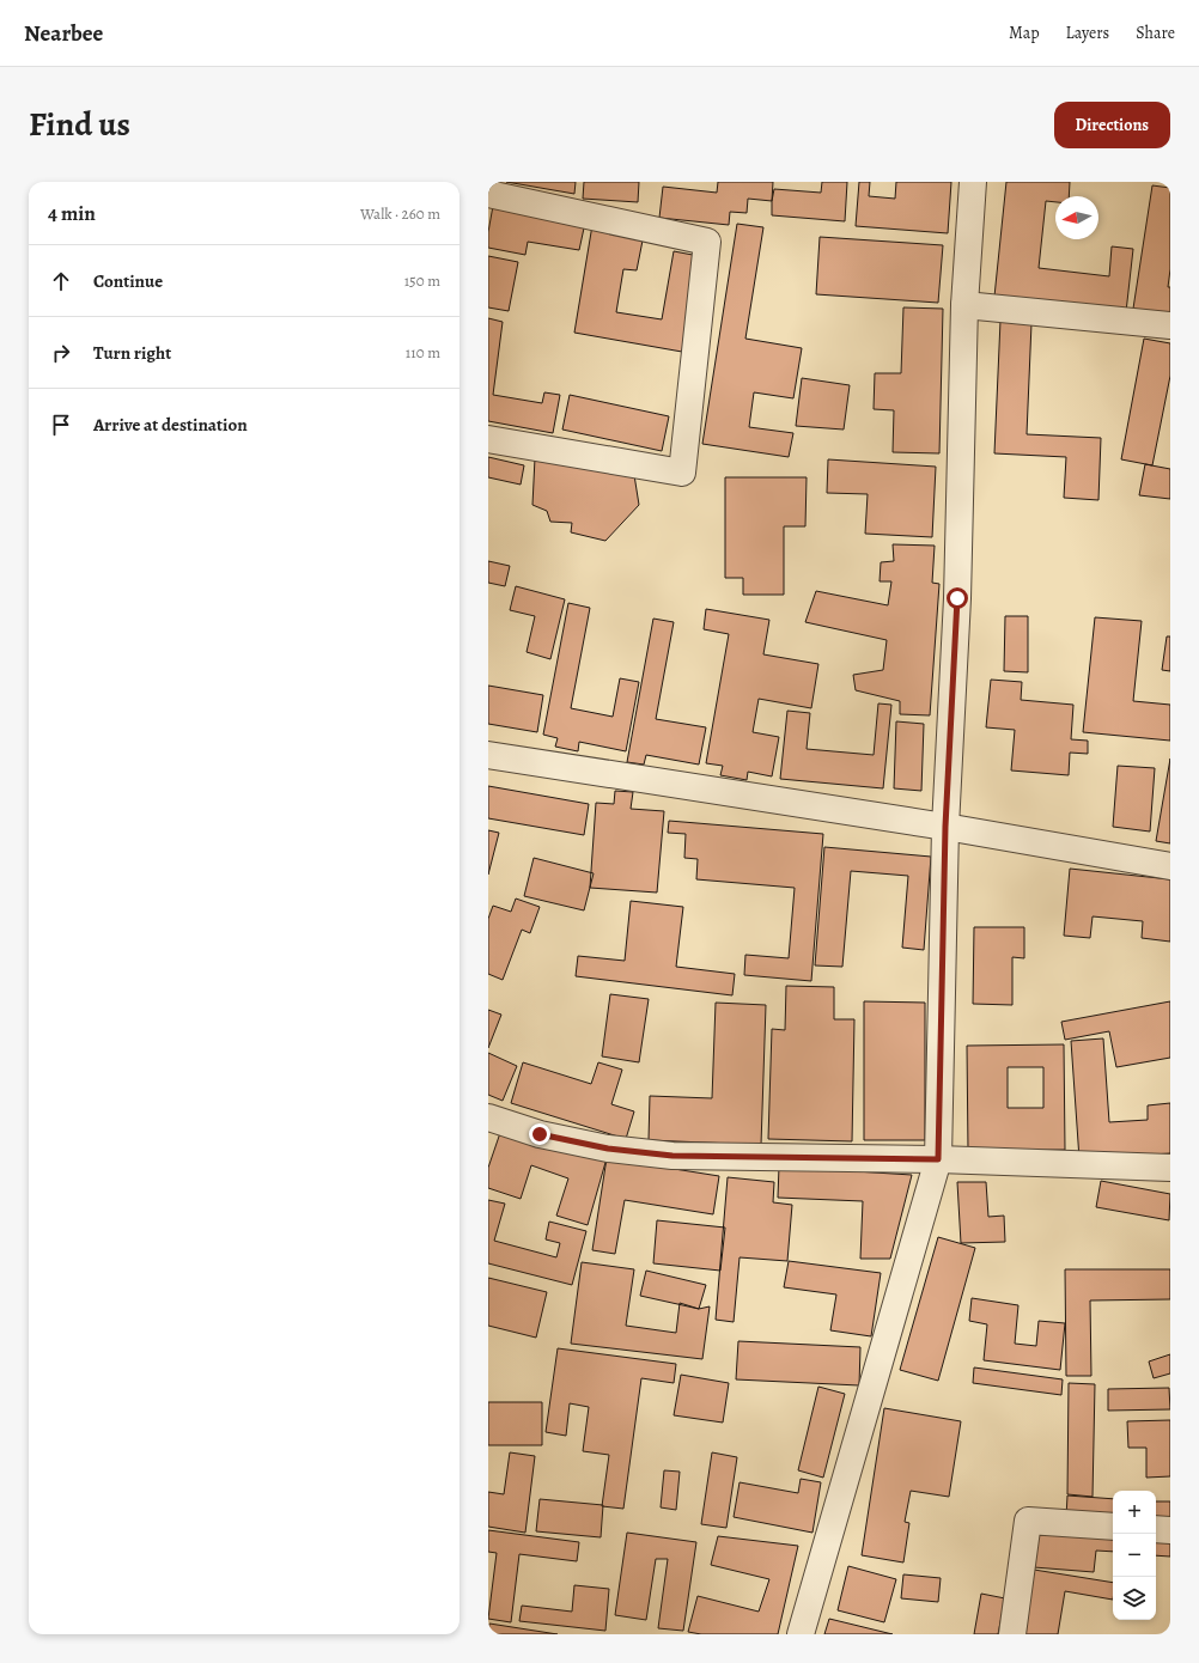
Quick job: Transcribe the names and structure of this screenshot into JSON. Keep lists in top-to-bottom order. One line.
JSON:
{"north":"left","page":{"header":"Nearbee","nav":["Map","Layers","Share"],"title":"Find us","buttons":"Directions","heading":["4 min","Walk · 260 m"],"list":[["Continue","150 m"],["Turn right","110 m"],"Arrive at destination"],"map_buttons":["+","−"]}}
